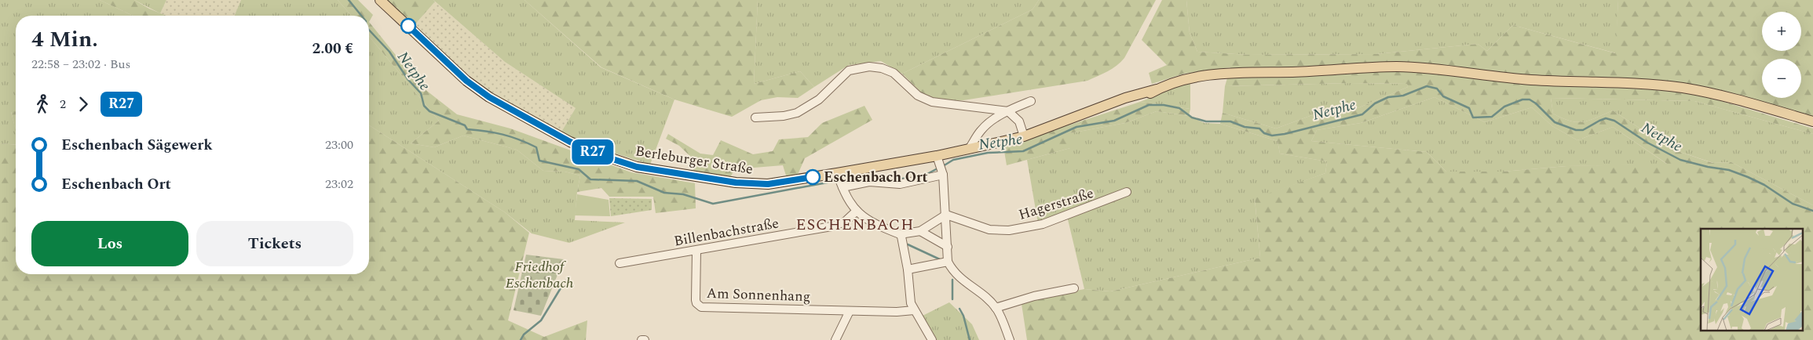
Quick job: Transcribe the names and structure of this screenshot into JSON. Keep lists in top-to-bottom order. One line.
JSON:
{"streets":{"main road":["Berleburger Straße"],"street":["Hagerstraße","Billenbachstraße","Am Sonnenhang"]},"crossings":[["Billenbachstraße","Am Sonnenhang"]],"districts":["ESCHENBACH"],"water":["Netphe"],"parks":["Friedhof Eschenbach"],"places":["Eschenbach Ort"],"lines":["bus line R27"],"page":{"on_map":"R27","map_buttons":["+","−"],"heading":["4 Min.","22:58 – 23:02 · Bus","2.00 €"],"legs":["2","R27"],"list":[{"name":"Eschenbach Sägewerk","value":"23:00"},{"name":"Eschenbach Ort","value":"23:02"}],"buttons":["Los","Tickets"]}}
